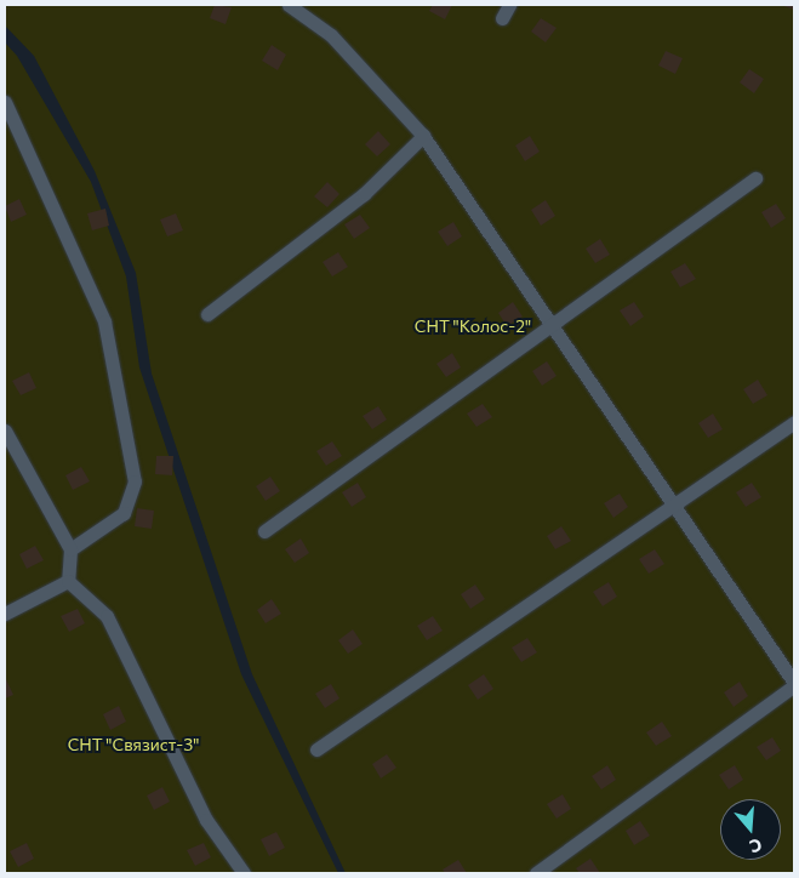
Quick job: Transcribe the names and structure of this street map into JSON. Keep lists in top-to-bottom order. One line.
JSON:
{"parks":["СНТ \"Колос-2\"","СНТ \"Связист-3\""],"north":"bottom"}
